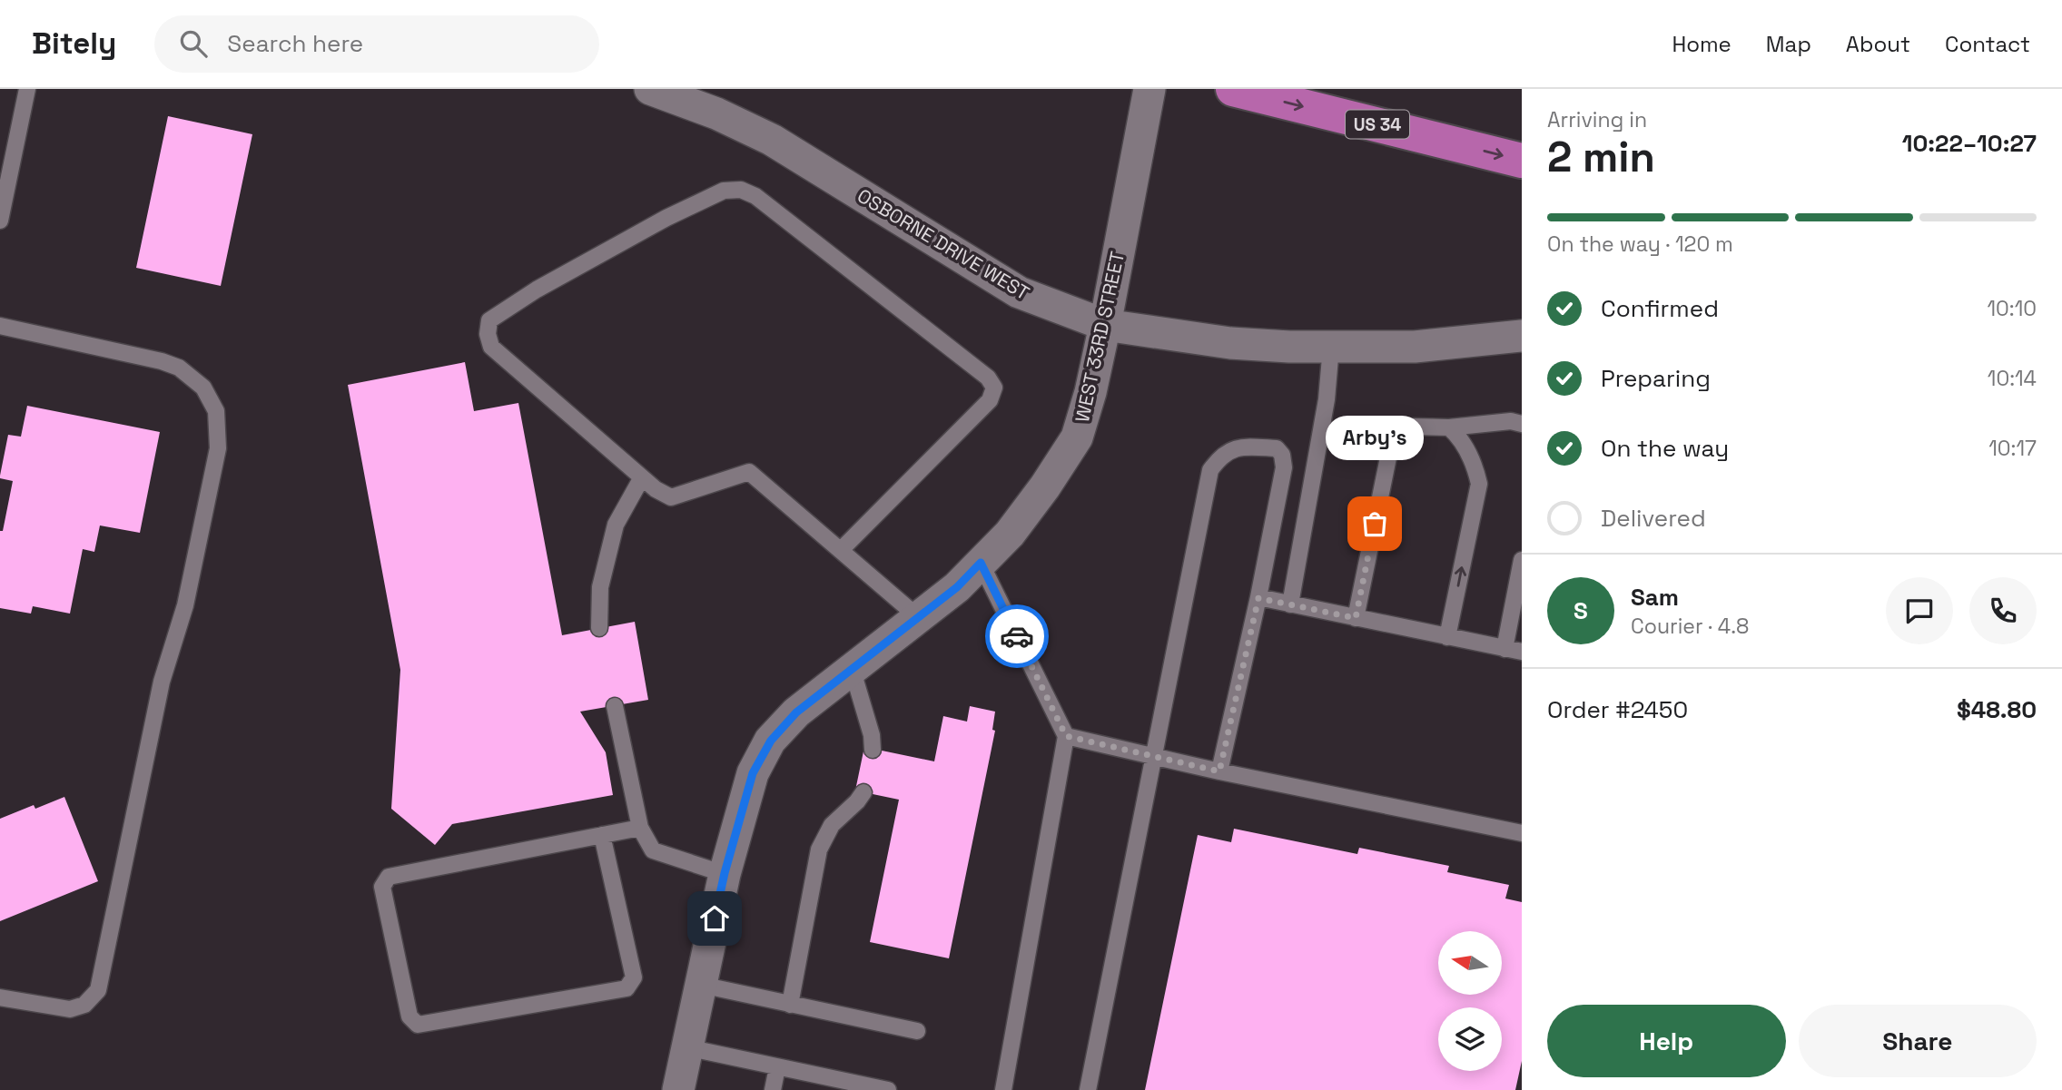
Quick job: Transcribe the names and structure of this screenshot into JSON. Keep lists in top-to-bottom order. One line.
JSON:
{"streets":{"highway":["US 34"],"street":["OSBORNE DRIVE WEST","WEST 33RD STREET"]},"crossings":[["OSBORNE DRIVE WEST","WEST 33RD STREET"]],"places":["Arby's"],"north":"left","page":{"header":"Bitely","search":"Search here","nav":["Home","Map","About","Contact"],"heading":["2 min","Arriving in","10:22–10:27"],"panel":["Sam","Courier · 4.8","Order #2450","$48.80"],"bar":"On the way · 120 m","list":[["Confirmed","10:10"],["Preparing","10:14"],["On the way","10:17"],"Delivered"],"bubble":"Arby's","round":"S","buttons":["Help","Share"]}}
